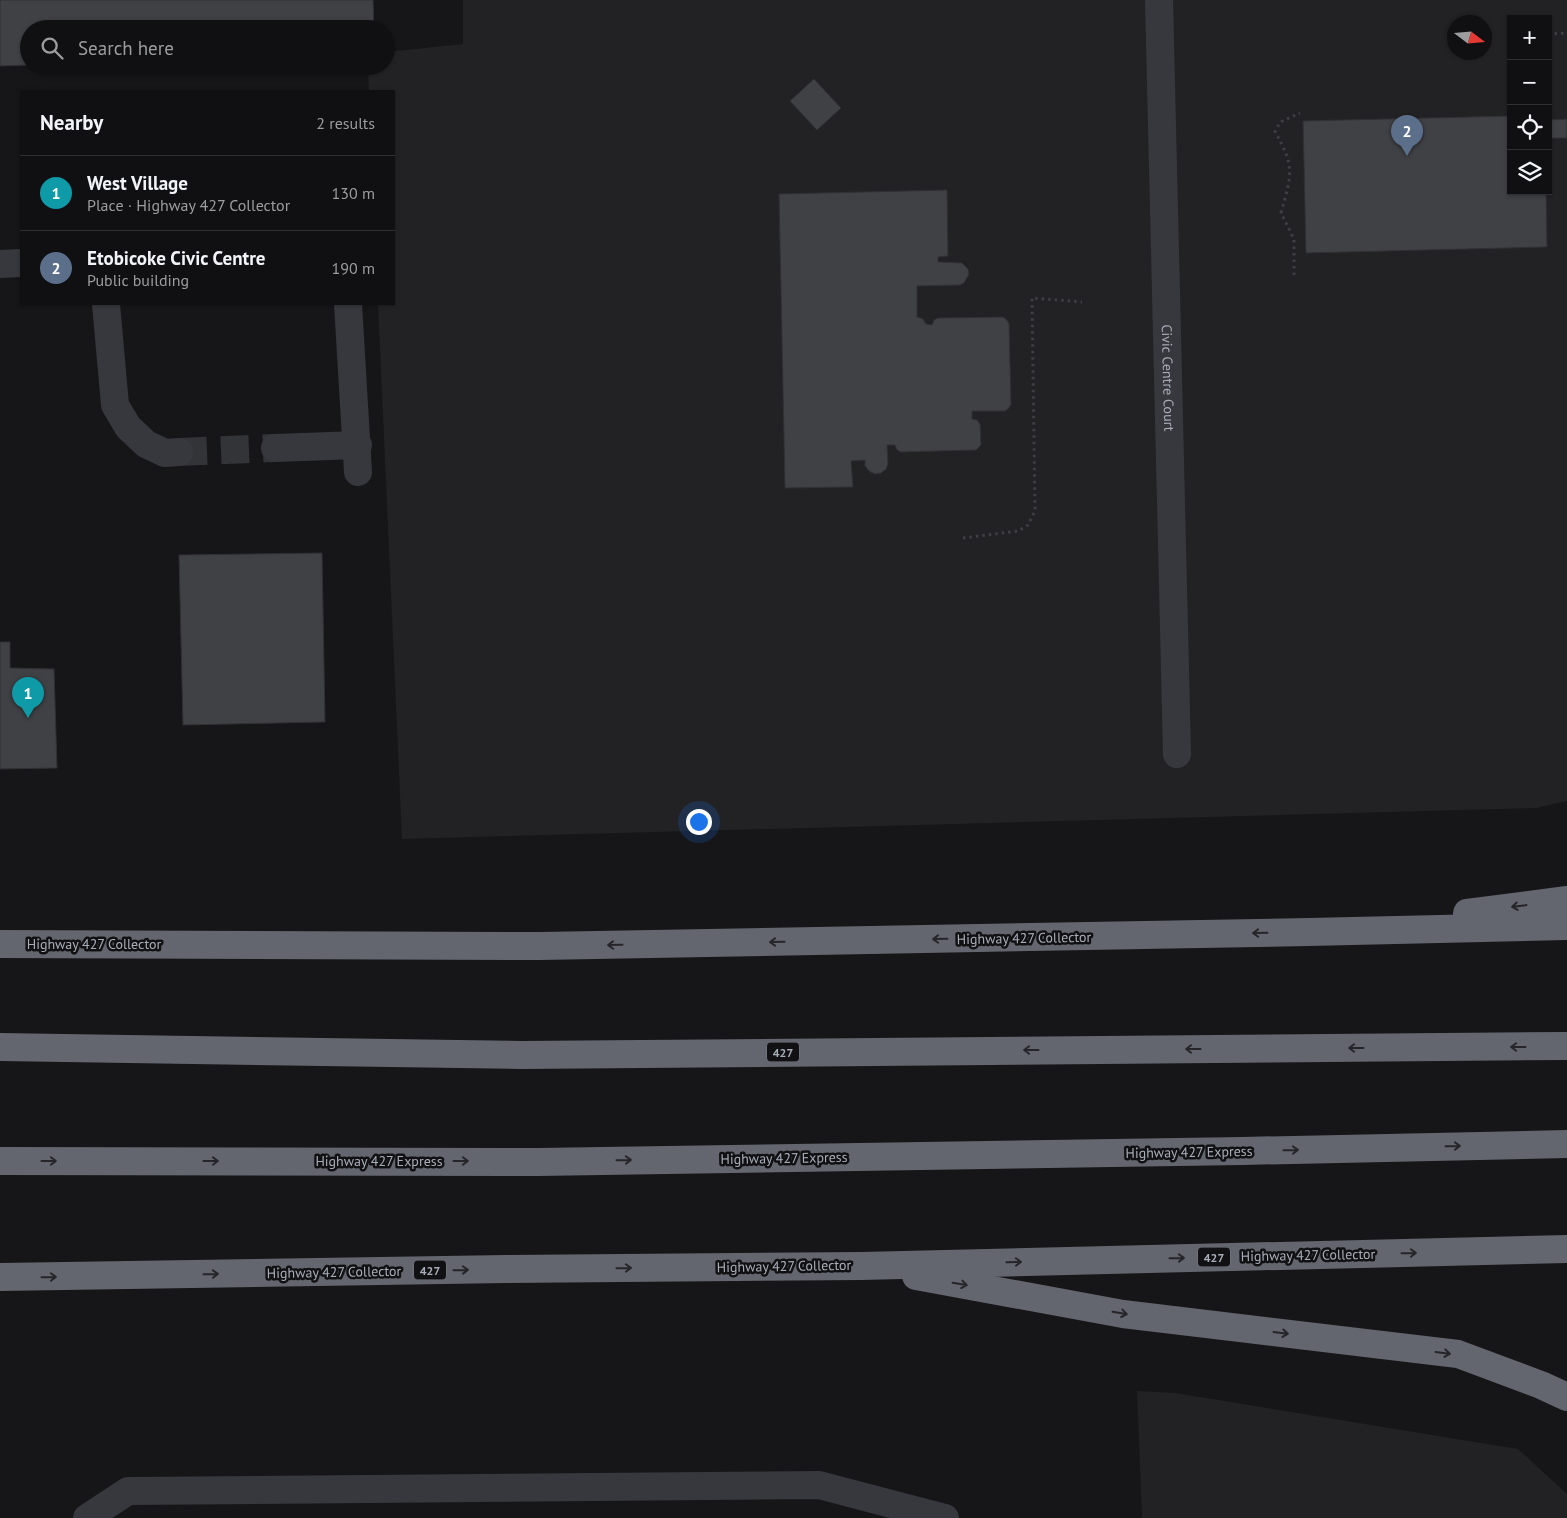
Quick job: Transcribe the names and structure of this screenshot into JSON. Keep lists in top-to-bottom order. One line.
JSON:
{"streets":{"highway":["Highway 427 Collector","427","Highway 427 Express"],"street":["Civic Centre Court"]},"north":"right","page":{"map_buttons":["+","−"],"search":"Search here","heading":["Nearby","2 results"],"pins":["2","1"],"list":[{"mark":"1","name":"West Village","note":"Place · Highway 427 Collector","value":"130 m"},{"mark":"2","name":"Etobicoke Civic Centre","note":"Public building","value":"190 m"}]}}
